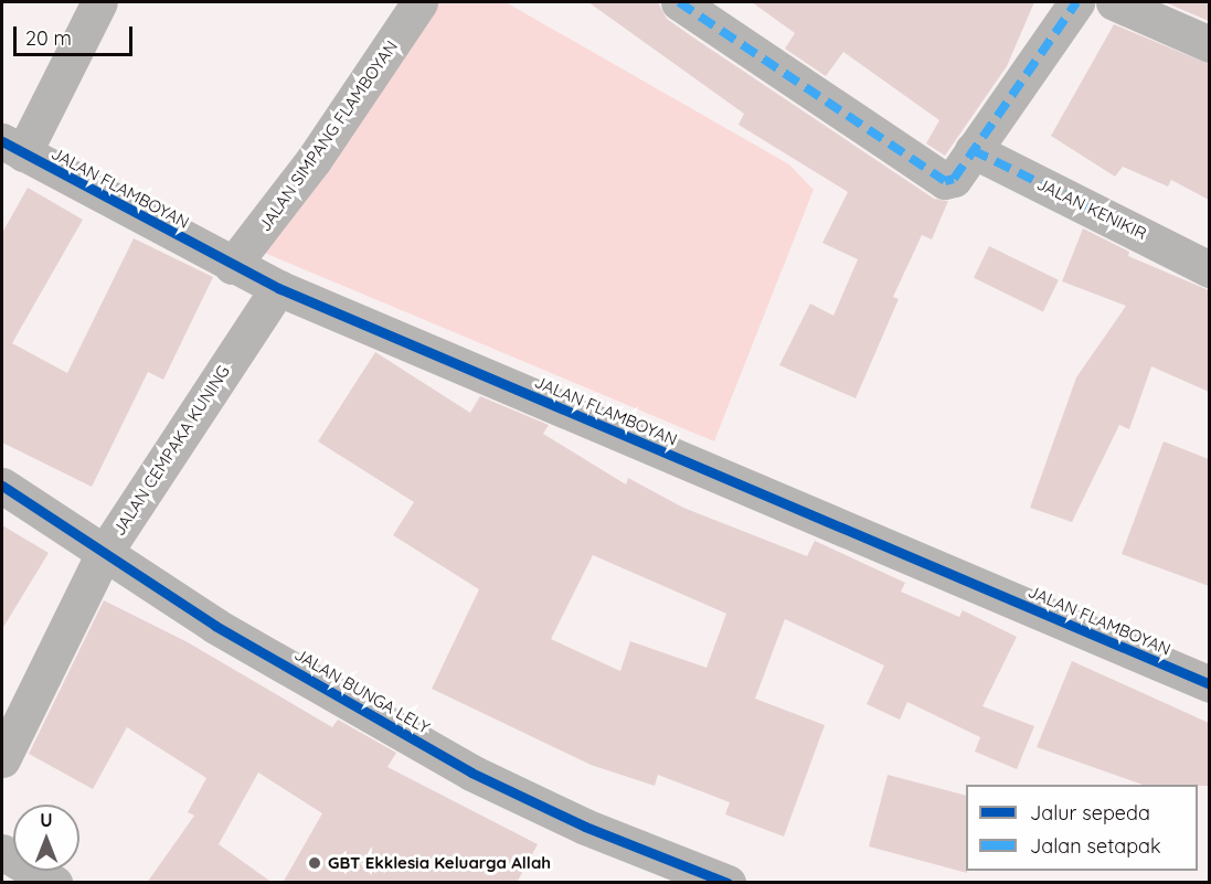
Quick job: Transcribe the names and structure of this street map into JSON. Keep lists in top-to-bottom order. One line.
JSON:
{"streets":{"street":["JALAN SIMPANG FLAMBOYAN","JALAN FLAMBOYAN","JALAN KENIKIR","JALAN CEMPAKA KUNING","JALAN BUNGA LELY"]},"crossings":[["JALAN SIMPANG FLAMBOYAN","JALAN FLAMBOYAN"],["JALAN FLAMBOYAN","JALAN CEMPAKA KUNING"],["JALAN CEMPAKA KUNING","JALAN BUNGA LELY"]],"places":["GBT Ekklesia Keluarga Allah"],"legend":["Jalur sepeda","Jalan setapak"],"scale_bar":"20 m","north":"top"}
